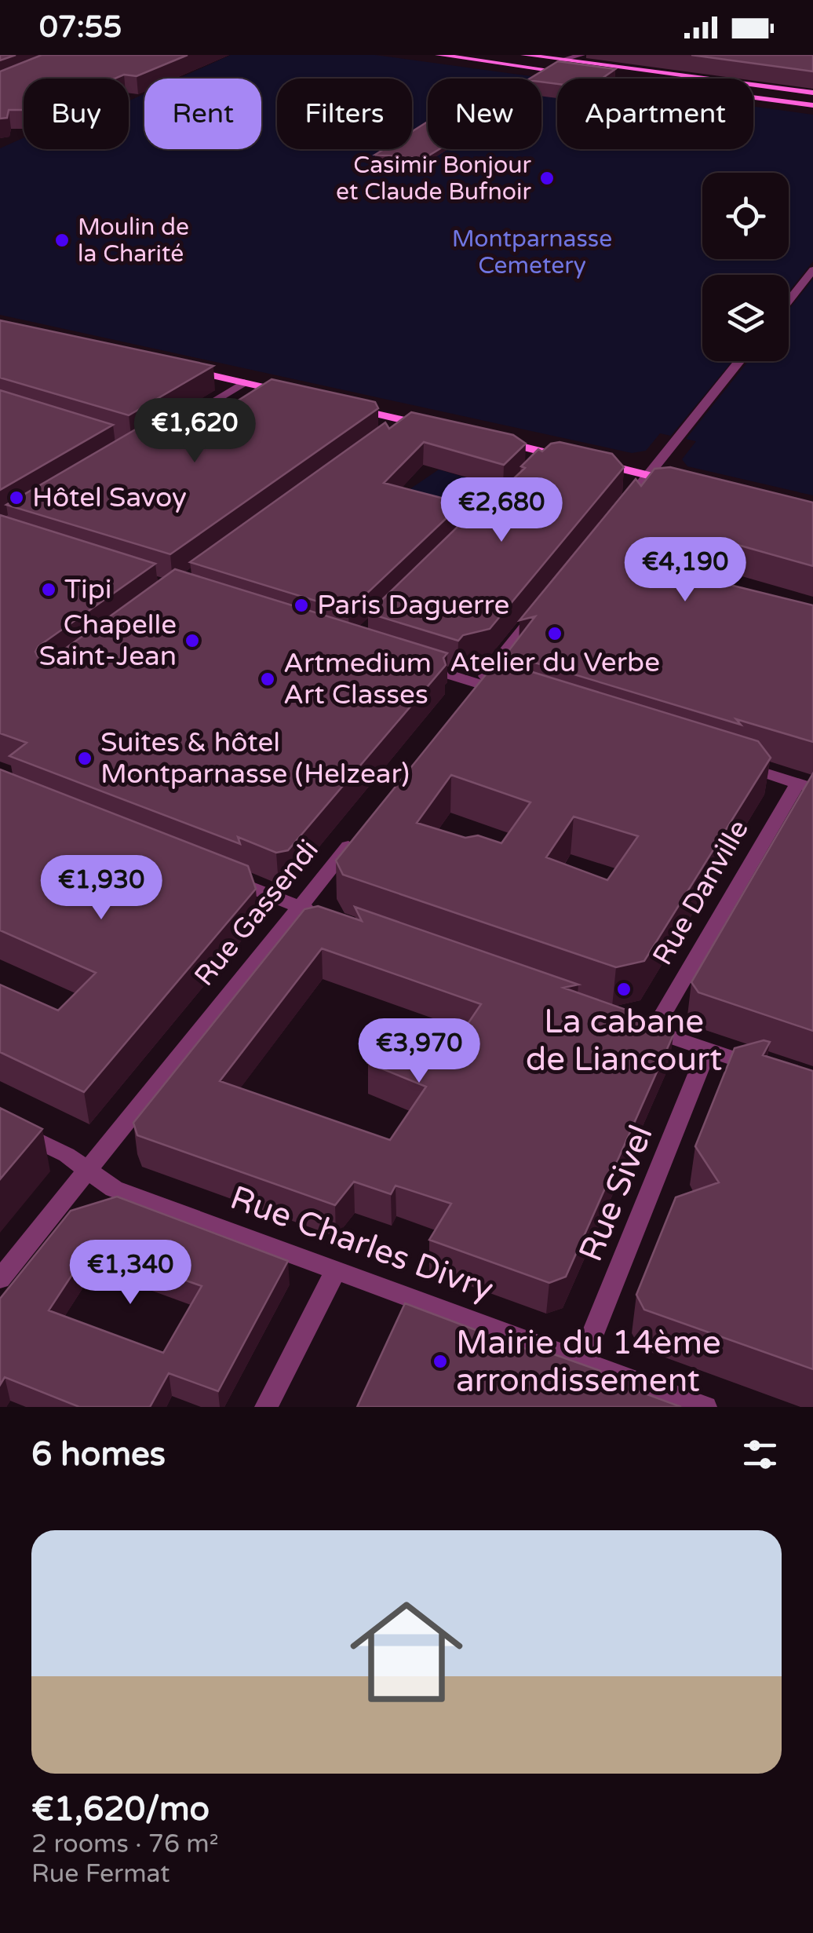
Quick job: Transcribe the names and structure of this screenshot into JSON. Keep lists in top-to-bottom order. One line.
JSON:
{"streets":{"street":["Rue Danville","Rue Gassendi","Rue Sivel","Rue Charles Divry"]},"crossings":[["Rue Danville","Rue Sivel"],["Rue Gassendi","Rue Charles Divry"],["Rue Sivel","Rue Charles Divry"]],"parks":["Montparnasse Cemetery"],"places":["Casimir Bonjour et Claude Bufnoir","Moulin de la Charité","Hôtel Savoy","Tipi","Paris Daguerre","Atelier du Verbe","Chapelle Saint-Jean","Artmedium Art Classes","Suites & hôtel Montparnasse (Helzear)","La cabane de Liancourt","Mairie du 14ème arrondissement"],"page":{"status":"07:55","chip":["Buy","Rent","Filters","New","Apartment"],"price":["€1,620","€2,680","€4,190","€1,930","€3,970","€1,340"],"heading":"6 homes","list":[{"name":"€1,620/mo","note":"2 rooms · 76 m² · Rue Fermat"}]}}
